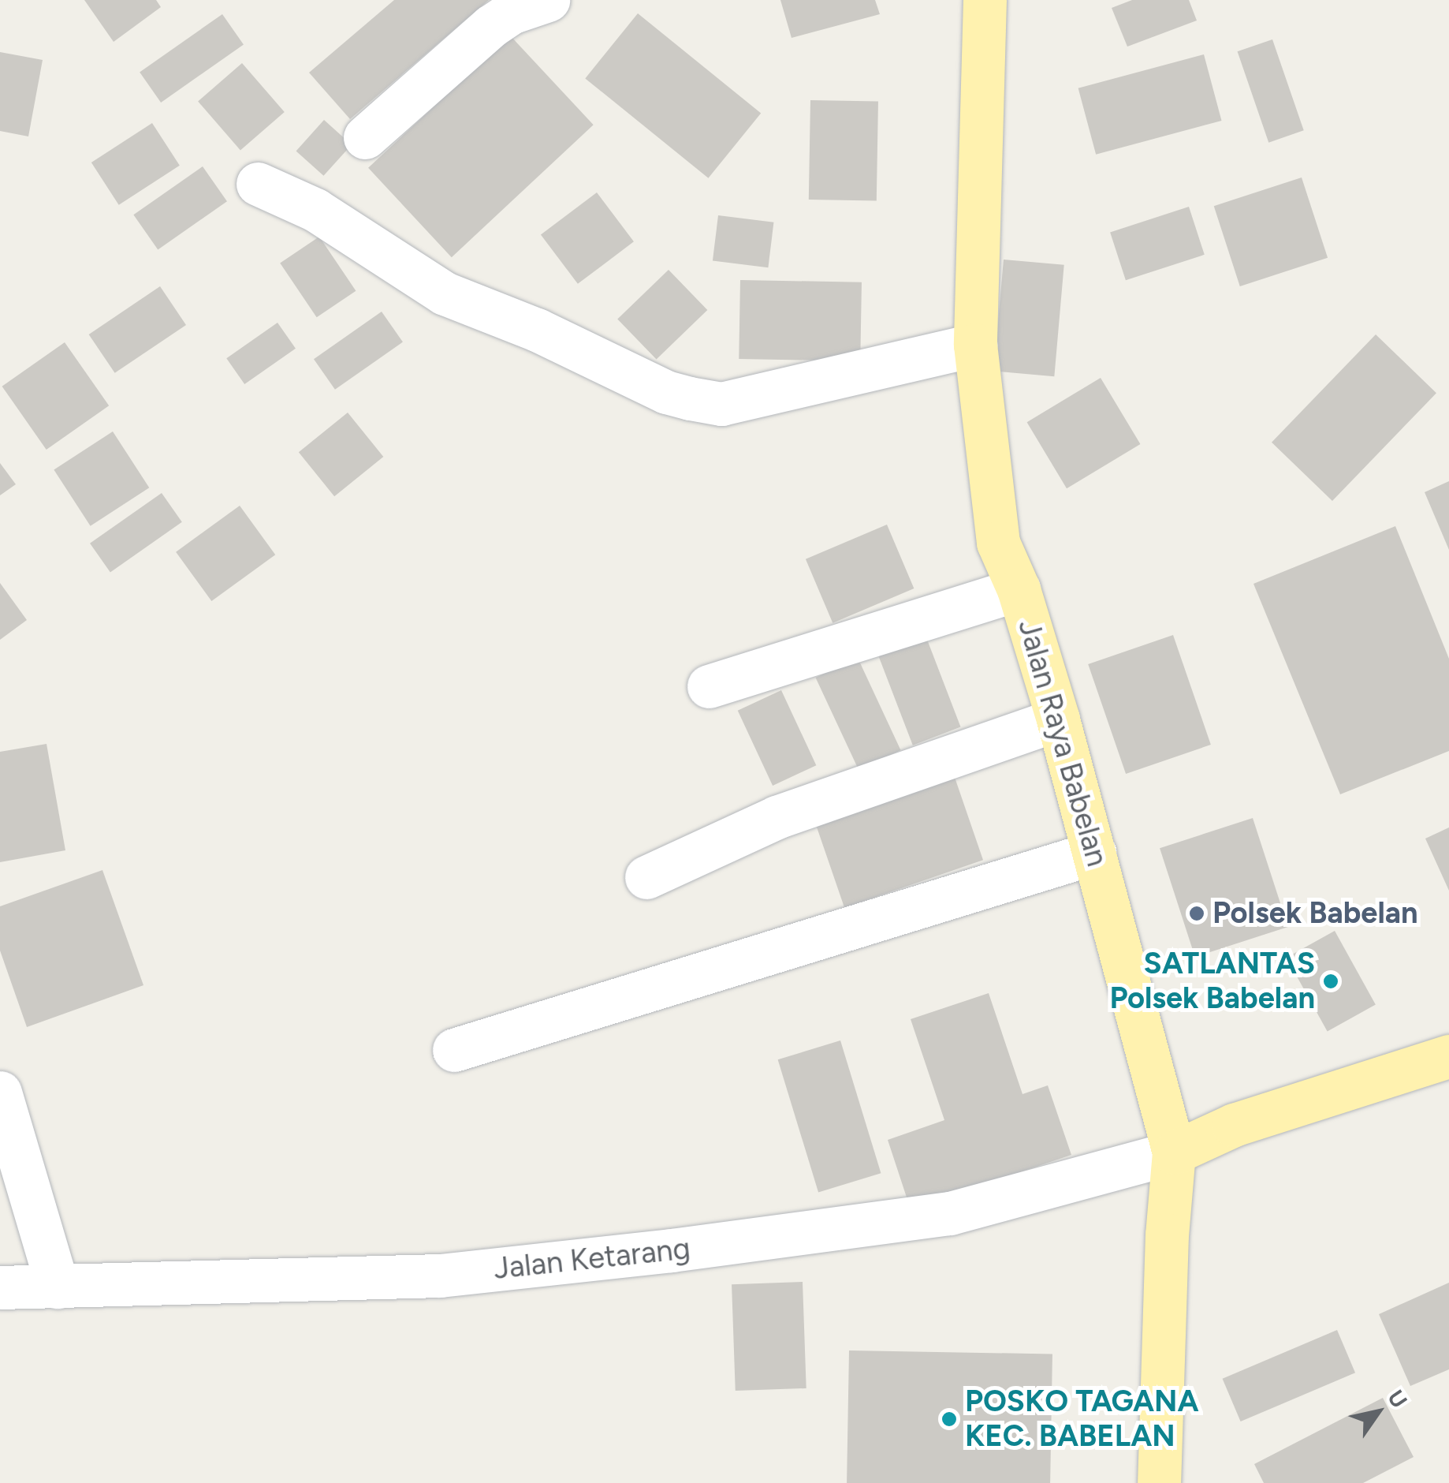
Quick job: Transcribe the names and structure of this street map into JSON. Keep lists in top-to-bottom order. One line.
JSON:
{"streets":{"main road":["Jalan Raya Babelan"],"street":["Jalan Ketarang"]},"crossings":[["Jalan Raya Babelan","Jalan Ketarang"]],"places":["Polsek Babelan","SATLANTAS Polsek Babelan","POSKO TAGANA KEC. BABELAN"],"north":"top right"}
